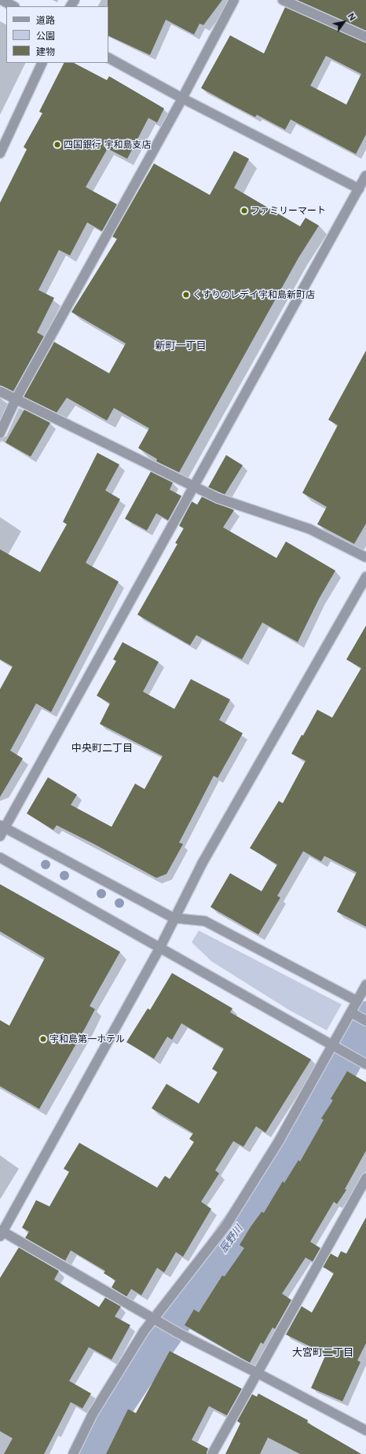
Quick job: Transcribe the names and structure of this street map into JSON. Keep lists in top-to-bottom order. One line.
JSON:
{"districts":["新町一丁目","中央町二丁目","大宮町二丁目"],"water":["辰野川"],"places":["四国銀行 宇和島支店","ファミリーマート","くすりのレデイ宇和島新町店","宇和島第一ホテル"],"legend":["道路","公園","建物"],"north":"top right"}
